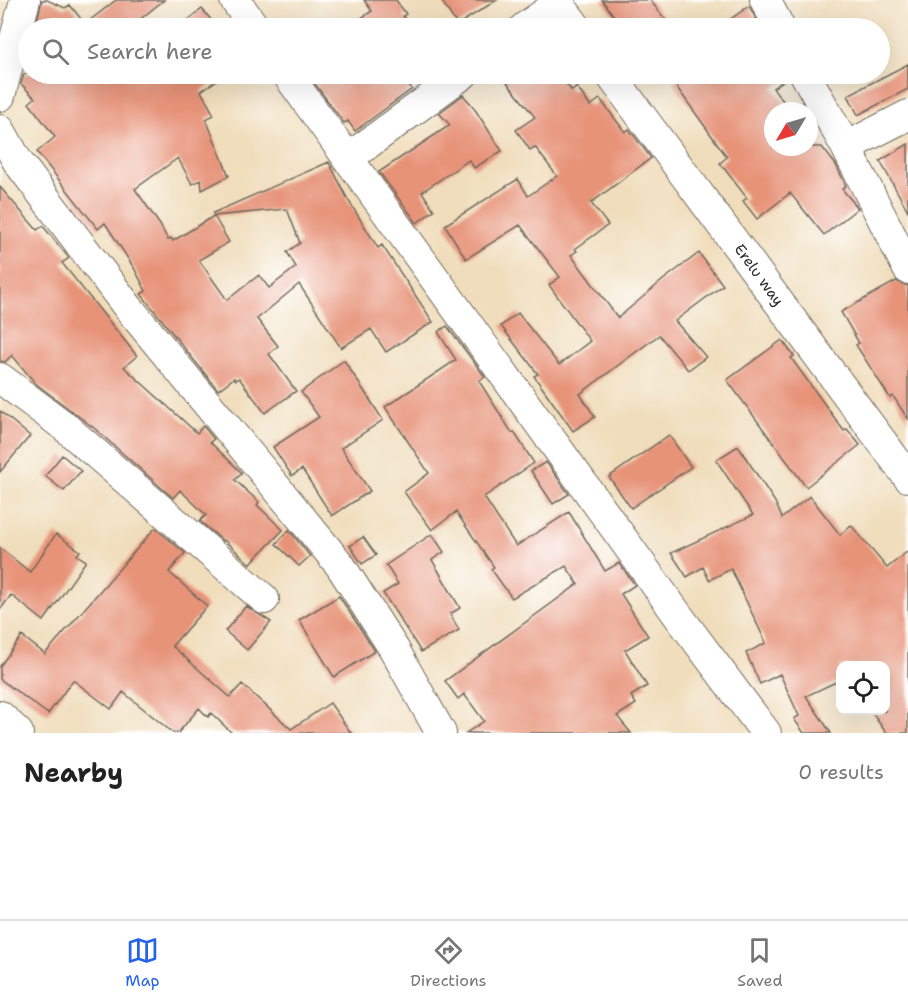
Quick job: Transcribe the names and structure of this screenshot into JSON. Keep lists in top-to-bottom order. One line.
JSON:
{"streets":{"street":["Erelu way"]},"north":"bottom left","page":{"search":"Search here","heading":["Nearby","0 results"],"nav":["Map","Directions","Saved"]}}
